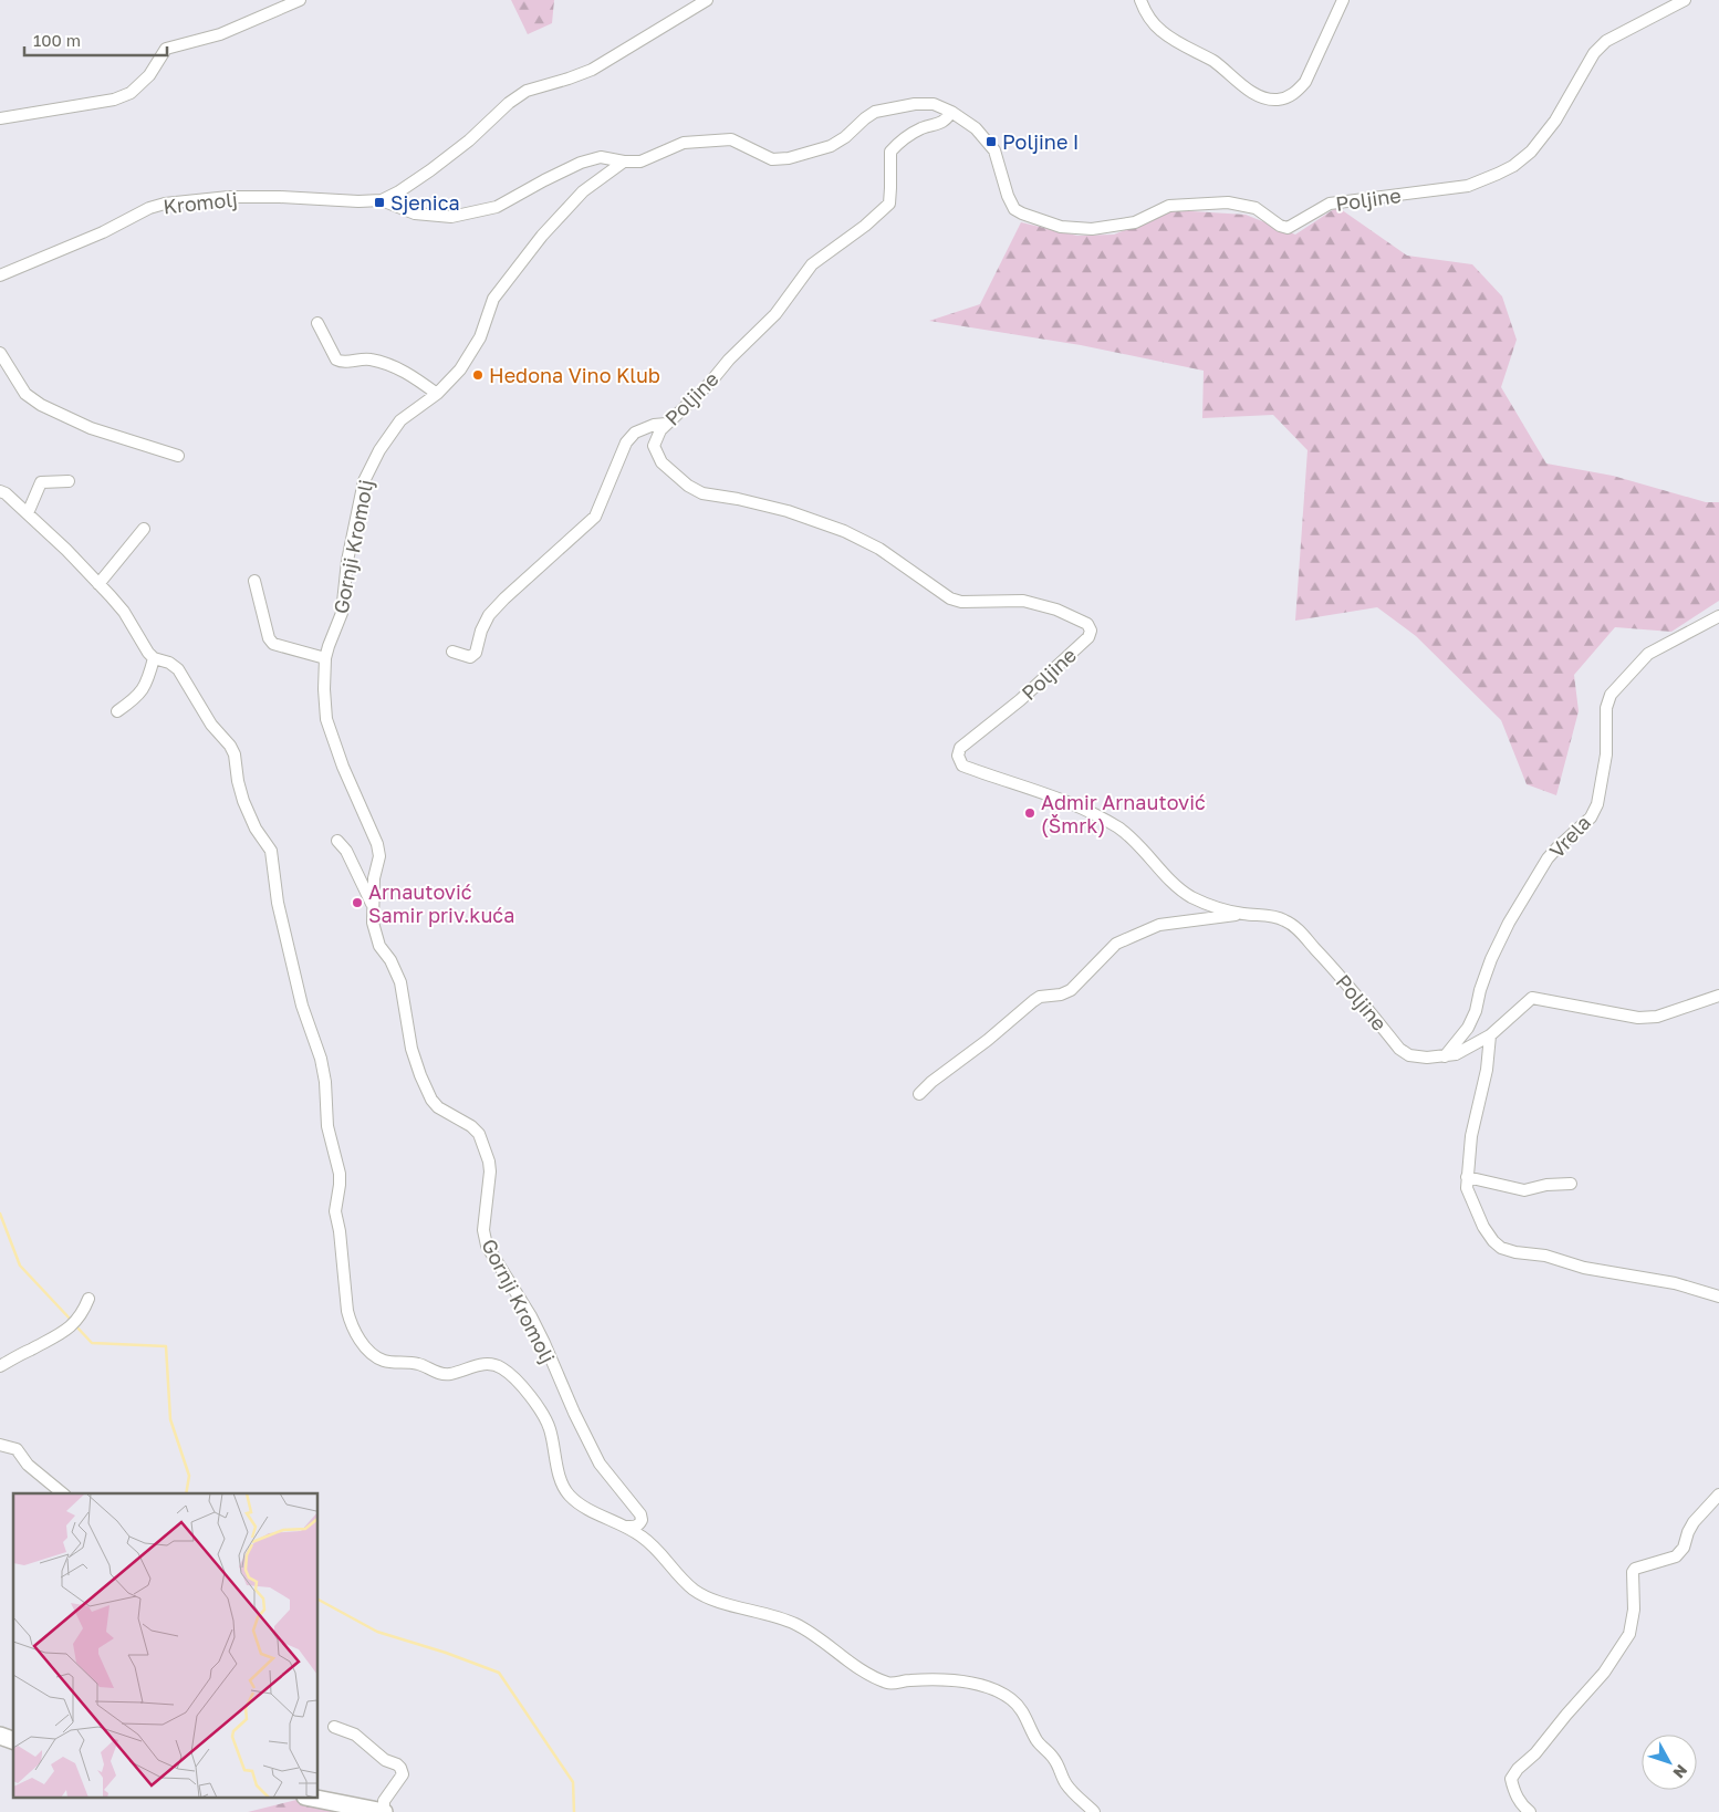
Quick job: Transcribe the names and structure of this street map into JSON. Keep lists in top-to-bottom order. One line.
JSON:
{"streets":{"street":["Poljine","Kromolj","Gornji Kromolj","Vrela"]},"crossings":[["Poljine","Kromolj"],["Poljine","Gornji Kromolj"],["Poljine","Vrela"]],"places":{"transit":["Poljine I","Sjenica"],"other":["Hedona Vino Klub","Admir Arnautović (Šmrk)","Arnautović Samir priv.kuća"]},"scale_bar":"100 m","north":"bottom right"}
